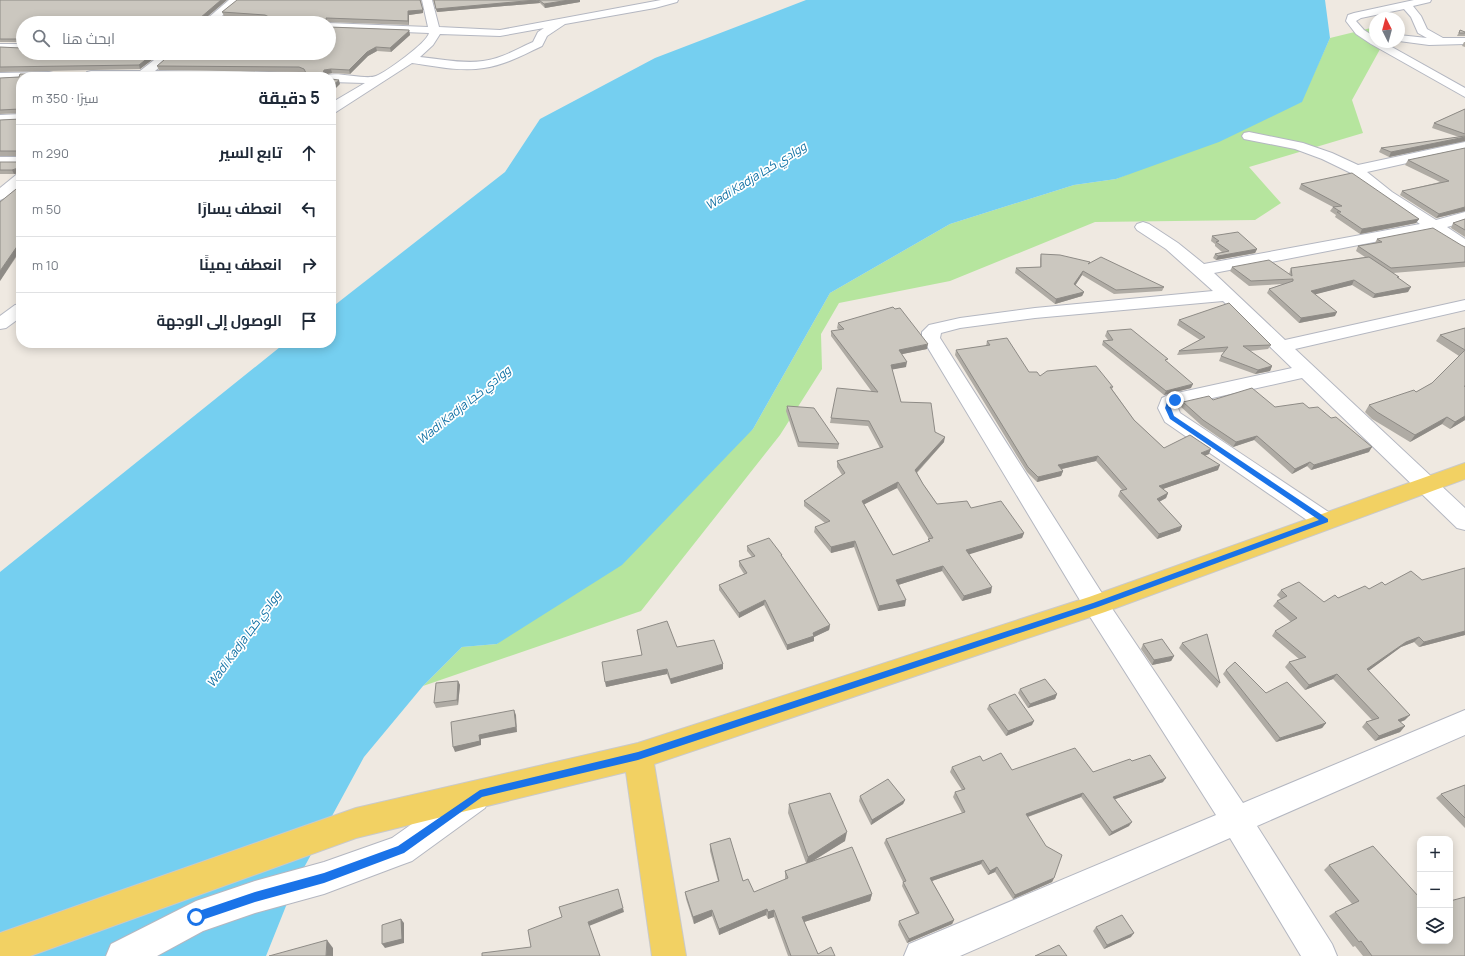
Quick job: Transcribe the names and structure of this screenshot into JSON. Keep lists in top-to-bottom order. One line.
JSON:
{"water":["Wadi Kadja ووادي كجا"],"north":"top","page":{"search":"ابحث هنا","heading":["5 دقيقة","سيرًا · 350 m"],"list":[["تابع السير","290 m"],["انعطف يسارًا","50 m"],["انعطف يمينًا","10 m"],"الوصول إلى الوجهة"],"map_buttons":["+","−"]}}
